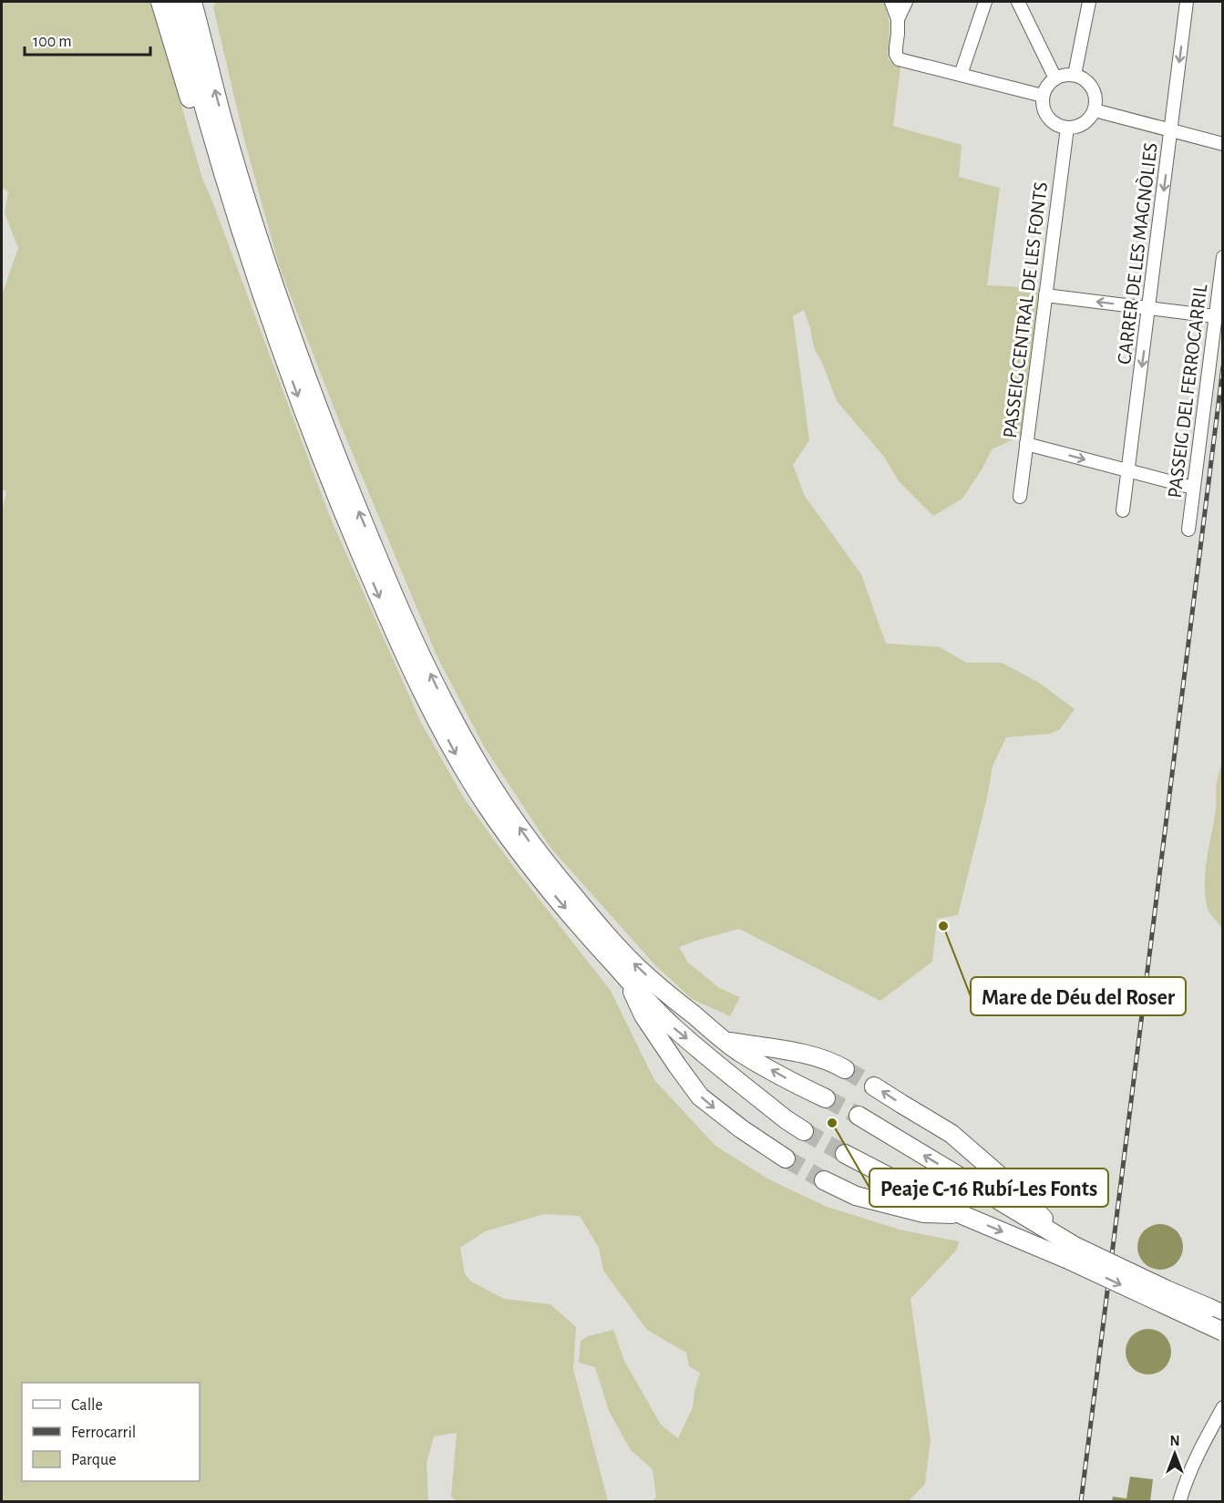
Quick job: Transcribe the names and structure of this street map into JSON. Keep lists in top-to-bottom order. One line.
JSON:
{"streets":{"street":["CARRER DE LES MAGNÒLIES","PASSEIG CENTRAL DE LES FONTS","PASSEIG DEL FERROCARRIL"]},"one_way":["CARRER DE LES MAGNÒLIES"],"places":["Mare de Déu del Roser","Peaje C-16 Rubí-Les Fonts"],"legend":["Calle","Ferrocarril","Parque"],"scale_bar":"100 m","north":"top"}
